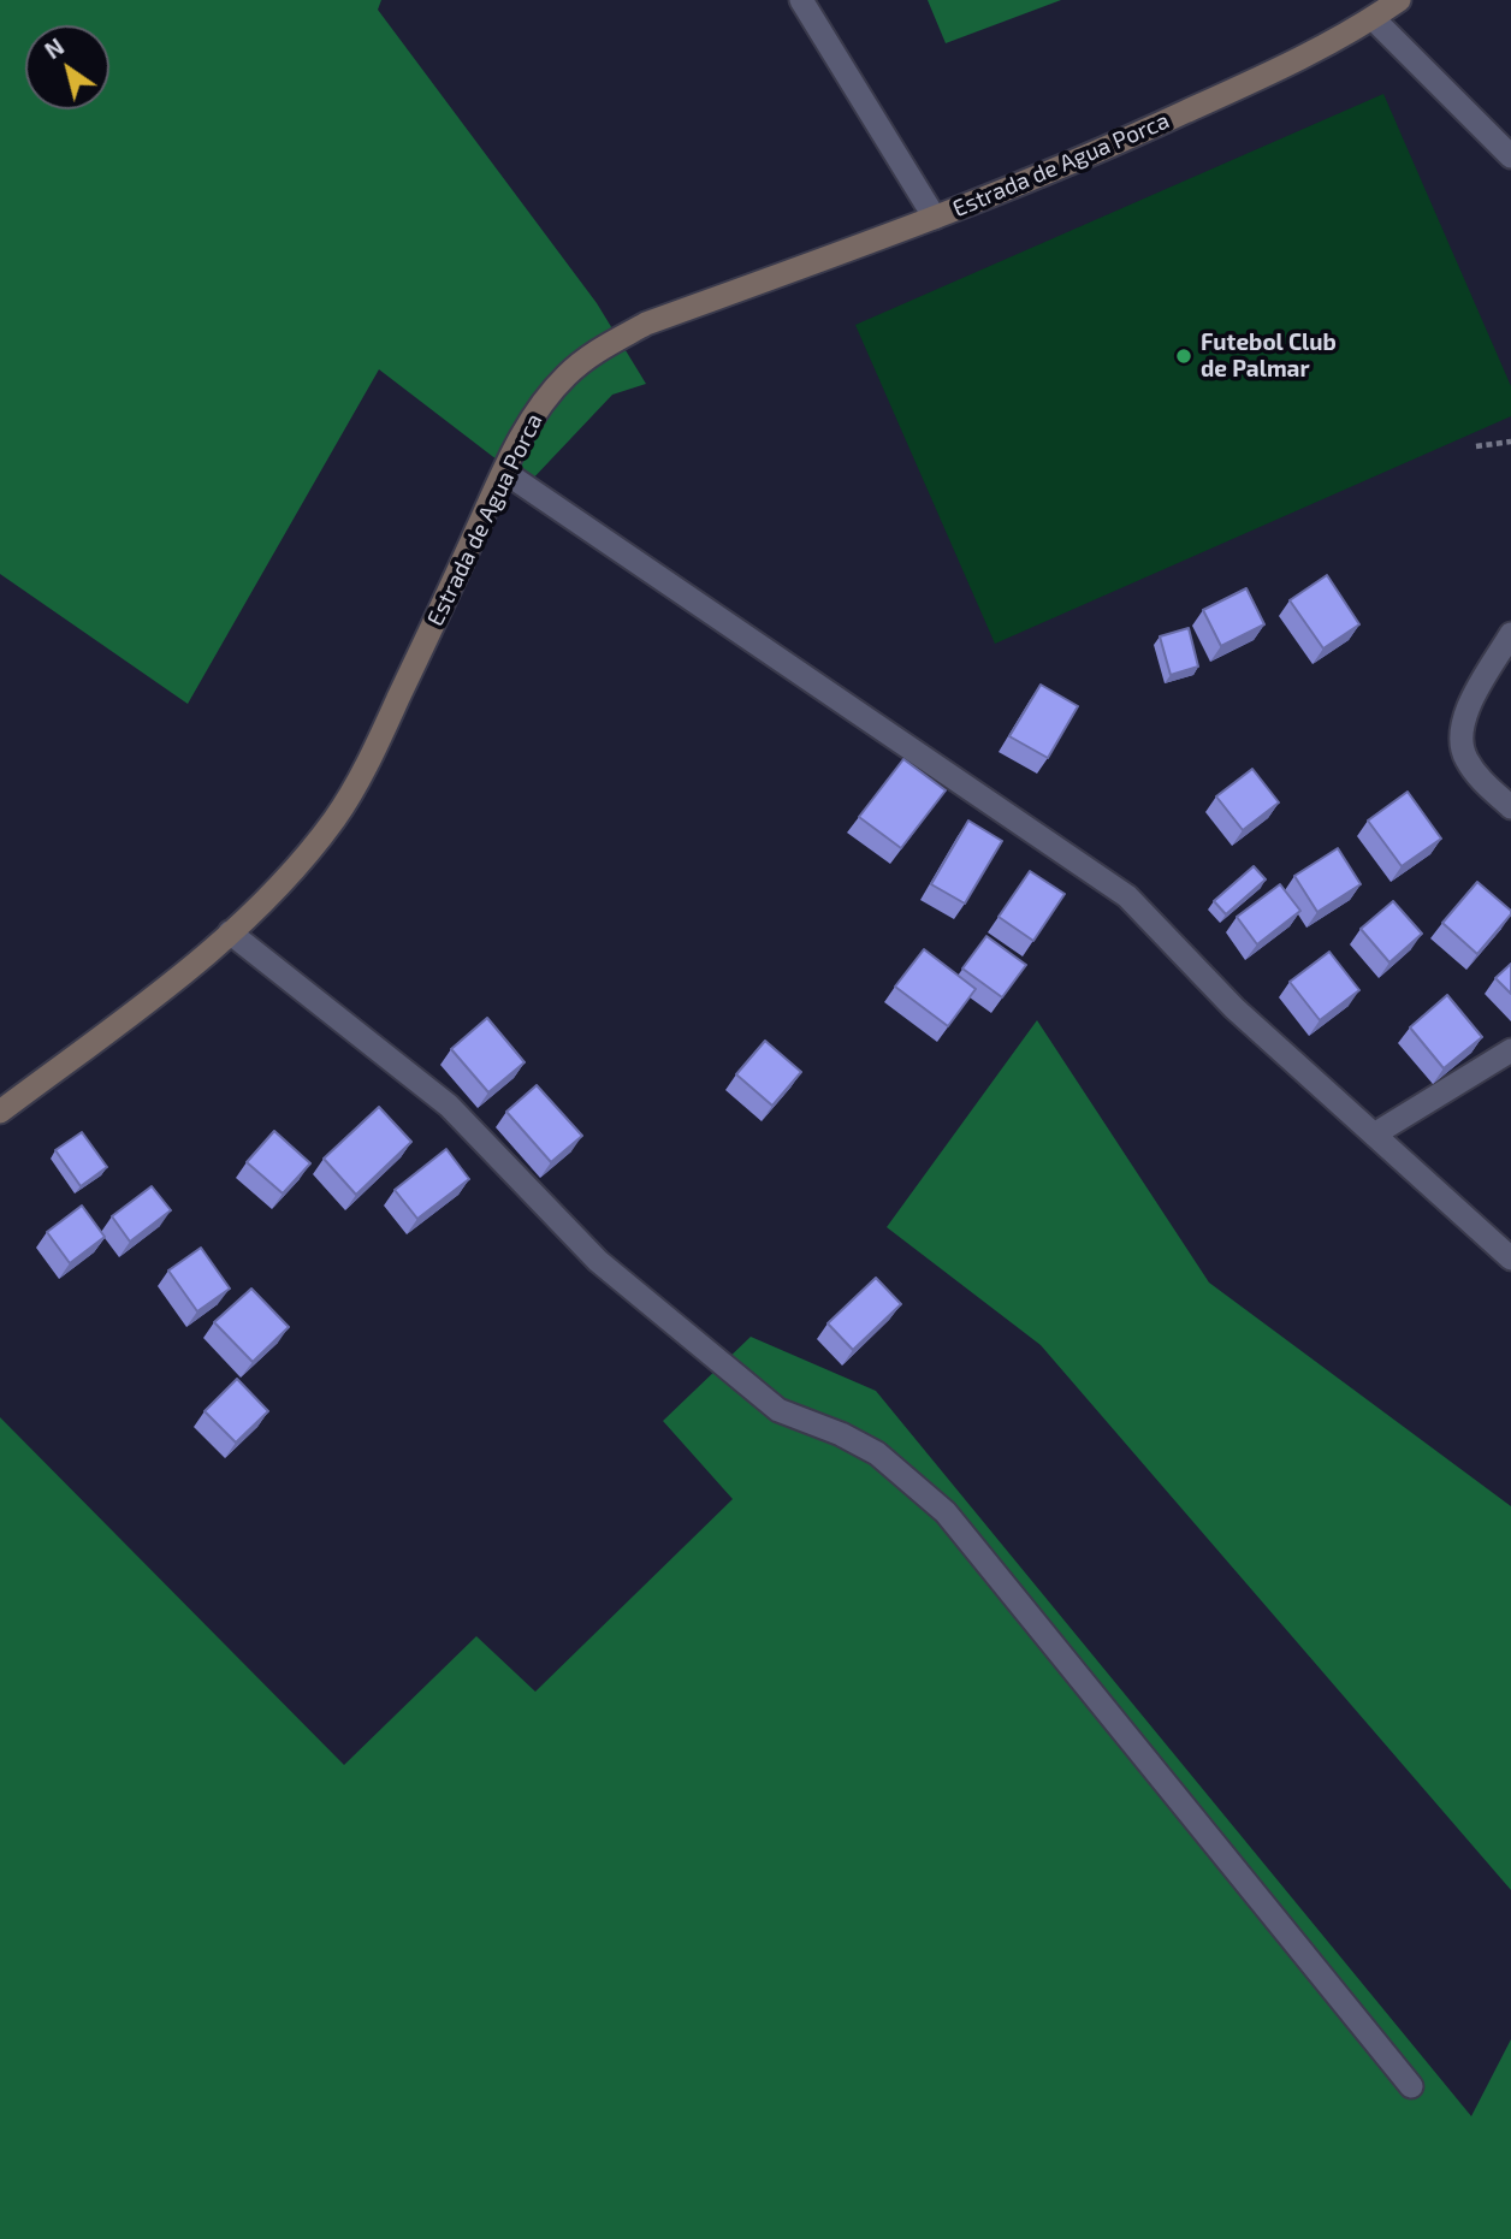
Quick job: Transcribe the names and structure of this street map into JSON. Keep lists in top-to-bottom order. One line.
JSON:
{"streets":{"main road":["Estrada de Agua Porca"]},"places":["Futebol Club de Palmar"],"north":"top left"}
